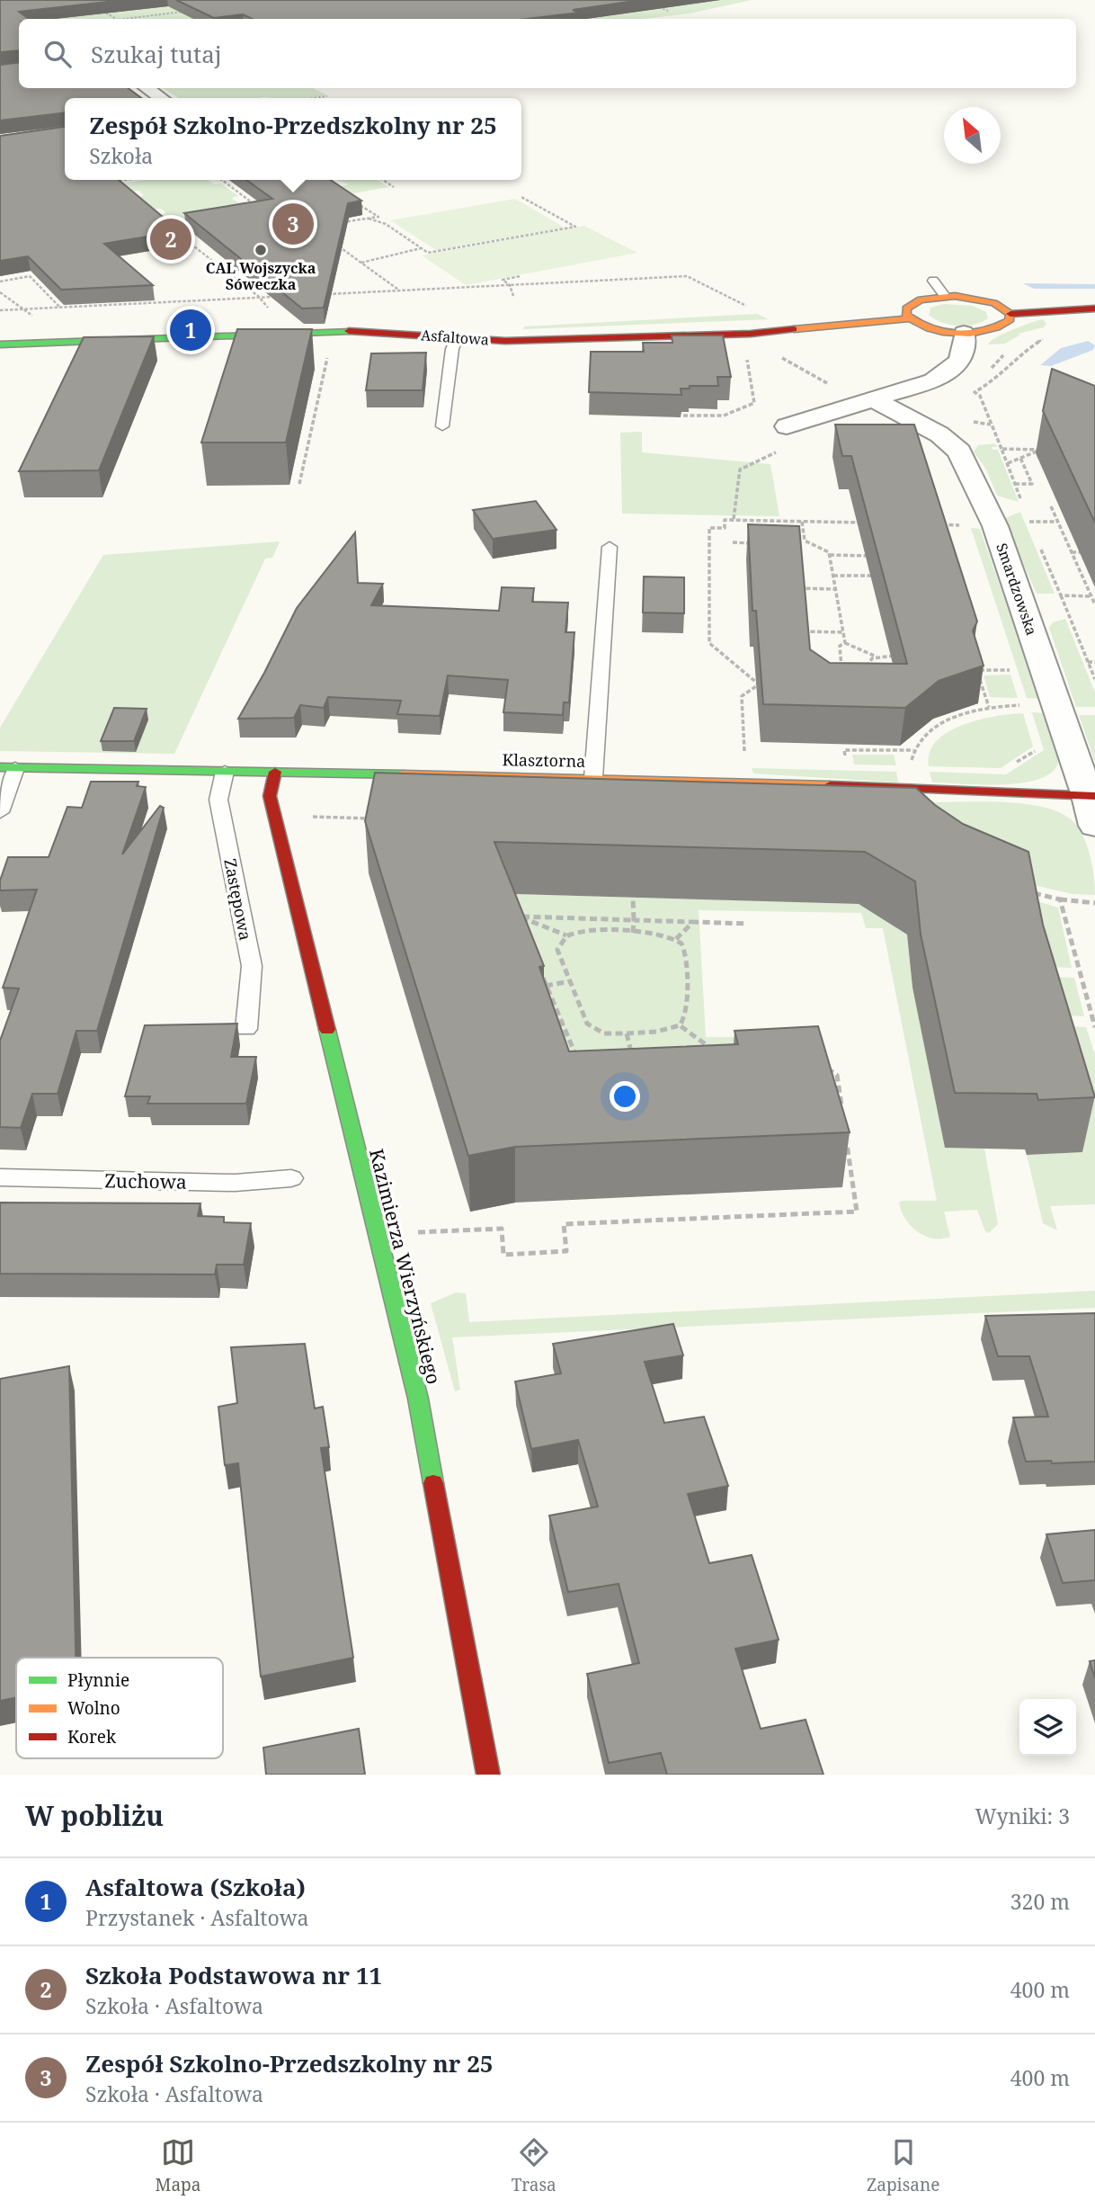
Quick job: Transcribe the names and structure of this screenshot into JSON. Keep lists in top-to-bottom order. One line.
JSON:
{"streets":{"street":["Asfaltowa","Smardzowska","Klasztorna","Kazimierza Wierzyńskiego"],"lane":["Zastępowa","Zuchowa"]},"crossings":[["Smardzowska","Klasztorna"],["Klasztorna","Zastępowa"],["Klasztorna","Kazimierza Wierzyńskiego"]],"places":["CAL Wojszycka Sóweczka"],"legend":["Płynnie","Wolno","Korek"],"north":"top left","page":{"search":"Szukaj tutaj","popup":["Zespół Szkolno-Przedszkolny nr 25","Szkoła"],"pins":["3","2","1"],"heading":["W pobliżu","Wyniki: 3"],"list":[{"mark":"1","name":"Asfaltowa (Szkoła)","note":"Przystanek · Asfaltowa","value":"320 m"},{"mark":"2","name":"Szkoła Podstawowa nr 11","note":"Szkoła · Asfaltowa","value":"400 m"},{"mark":"3","name":"Zespół Szkolno-Przedszkolny nr 25","note":"Szkoła · Asfaltowa","value":"400 m"}],"nav":["Mapa","Trasa","Zapisane"]}}
